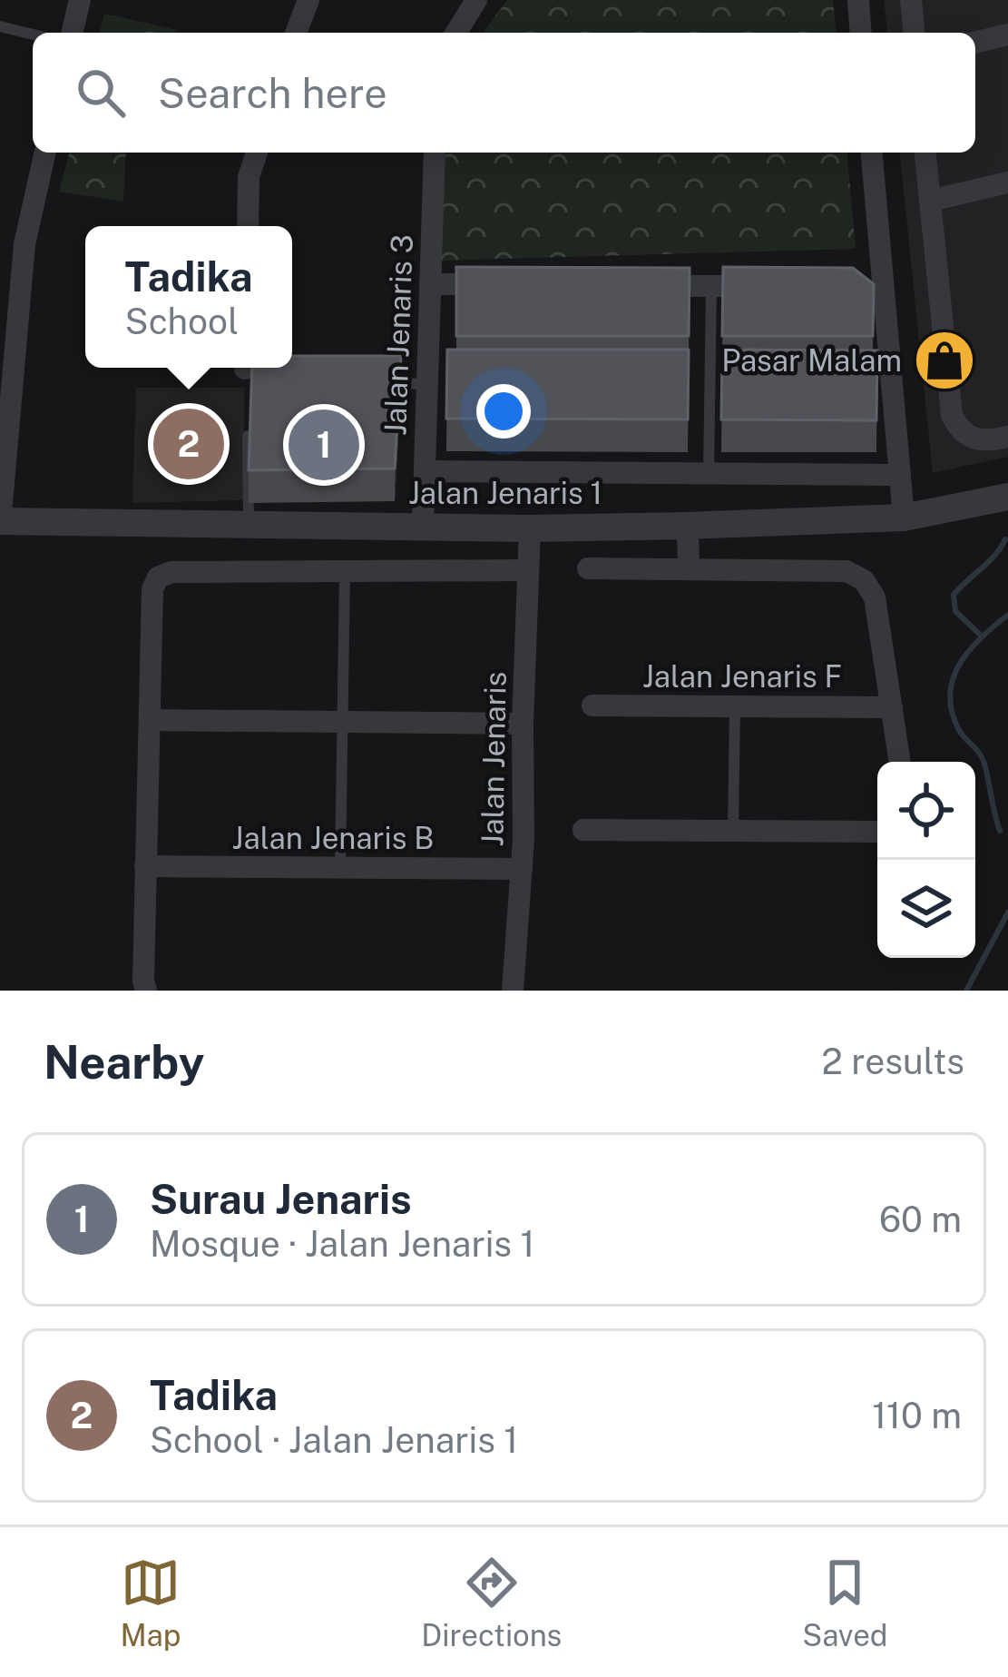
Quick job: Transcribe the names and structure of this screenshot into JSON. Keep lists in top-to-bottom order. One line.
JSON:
{"streets":{"street":["Jalan Jenaris 3","Jalan Jenaris 1","Jalan Jenaris F","Jalan Jenaris","Jalan Jenaris B"]},"crossings":[["Jalan Jenaris 3","Jalan Jenaris 1"],["Jalan Jenaris 1","Jalan Jenaris"],["Jalan Jenaris","Jalan Jenaris B"]],"places":{"shop":["Pasar Malam"]},"page":{"search":"Search here","popup":["Tadika","School"],"pins":["2","1"],"heading":["Nearby","2 results"],"list":[{"mark":"1","name":"Surau Jenaris","note":"Mosque · Jalan Jenaris 1","value":"60 m"},{"mark":"2","name":"Tadika","note":"School · Jalan Jenaris 1","value":"110 m"}],"nav":["Map","Directions","Saved"]}}
